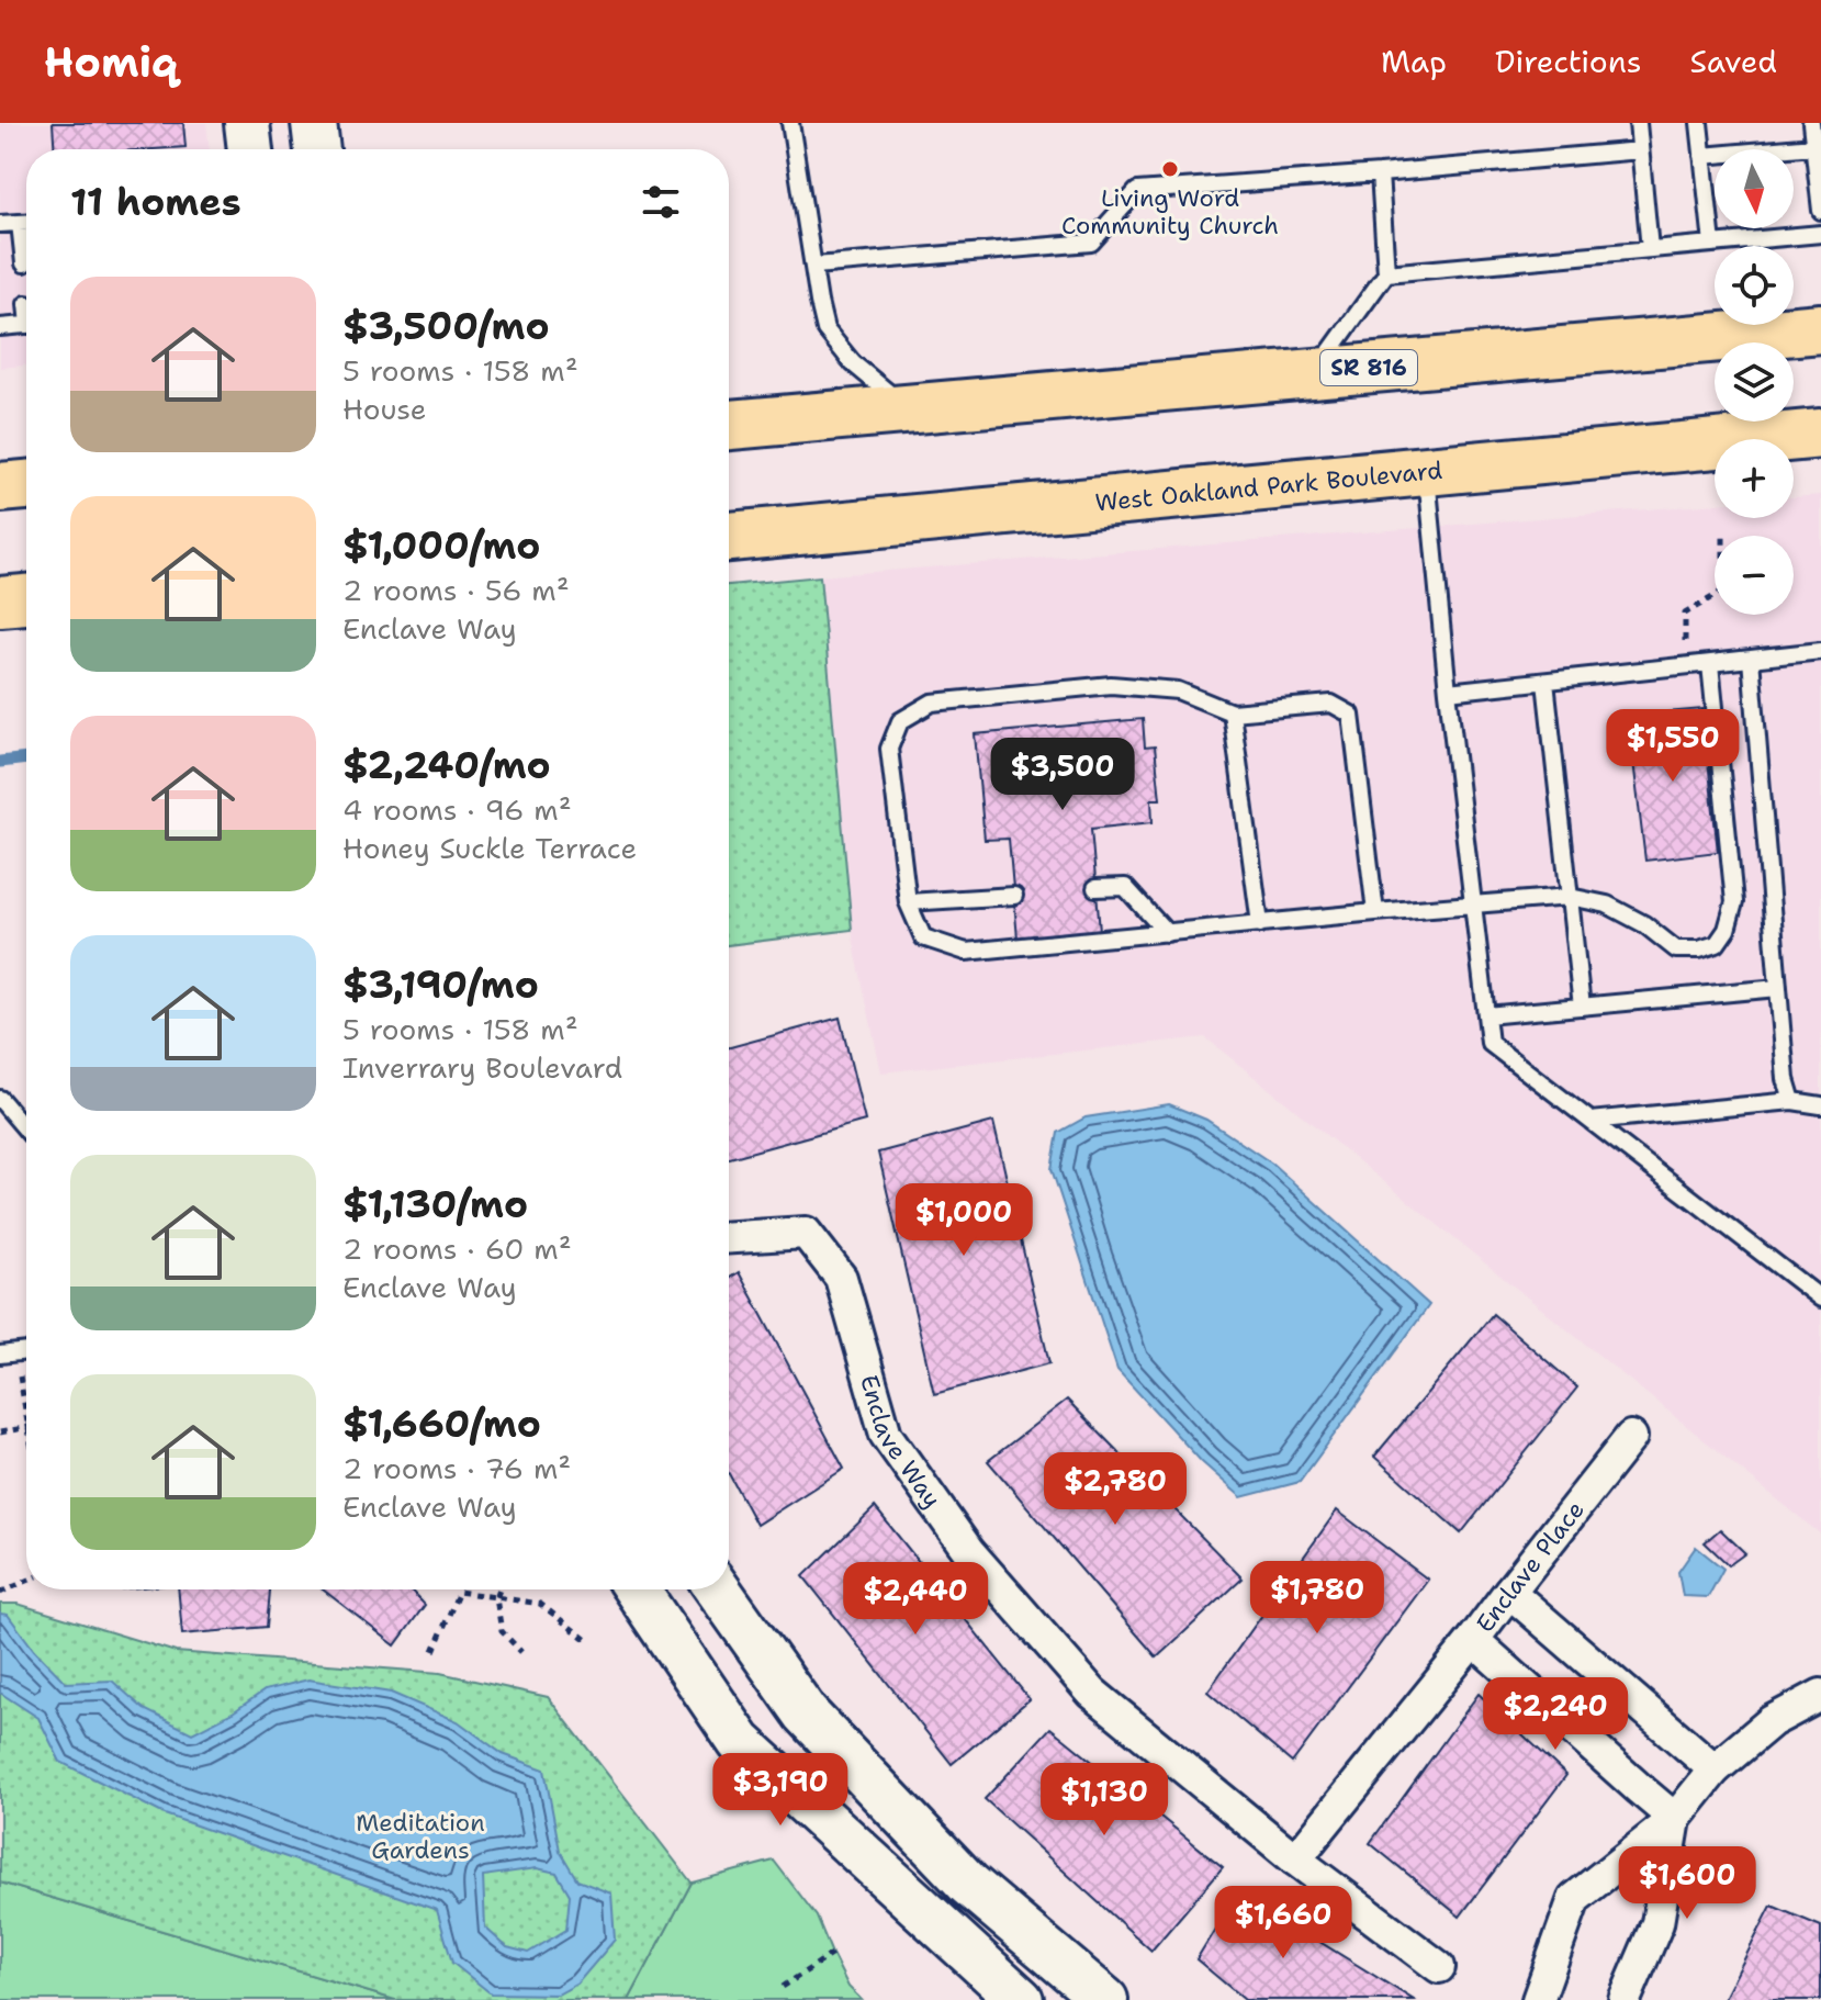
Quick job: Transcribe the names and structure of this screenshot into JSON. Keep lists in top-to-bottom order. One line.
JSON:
{"streets":{"main road":["SR 816","West Oakland Park Boulevard"],"street":["Enclave Way","Enclave Place"]},"crossings":[["Enclave Way","Enclave Place"]],"parks":["Meditation Gardens"],"places":["Living Word Community Church"],"north":"bottom","page":{"header":"Homiq","nav":["Map","Directions","Saved"],"map_buttons":["+","−"],"heading":"11 homes","list":[{"name":"$3,500/mo","note":"5 rooms · 158 m² · House"},{"name":"$1,000/mo","note":"2 rooms · 56 m² · Enclave Way"},{"name":"$2,240/mo","note":"4 rooms · 96 m² · Honey Suckle Terrace"},{"name":"$3,190/mo","note":"5 rooms · 158 m² · Inverrary Boulevard"},{"name":"$1,130/mo","note":"2 rooms · 60 m² · Enclave Way"},{"name":"$1,660/mo","note":"2 rooms · 76 m² · Enclave Way"}],"price":["$1,550","$3,500","$1,000","$2,780","$1,780","$2,440","$2,240","$3,190","$1,130","$1,600","$1,660"]}}
